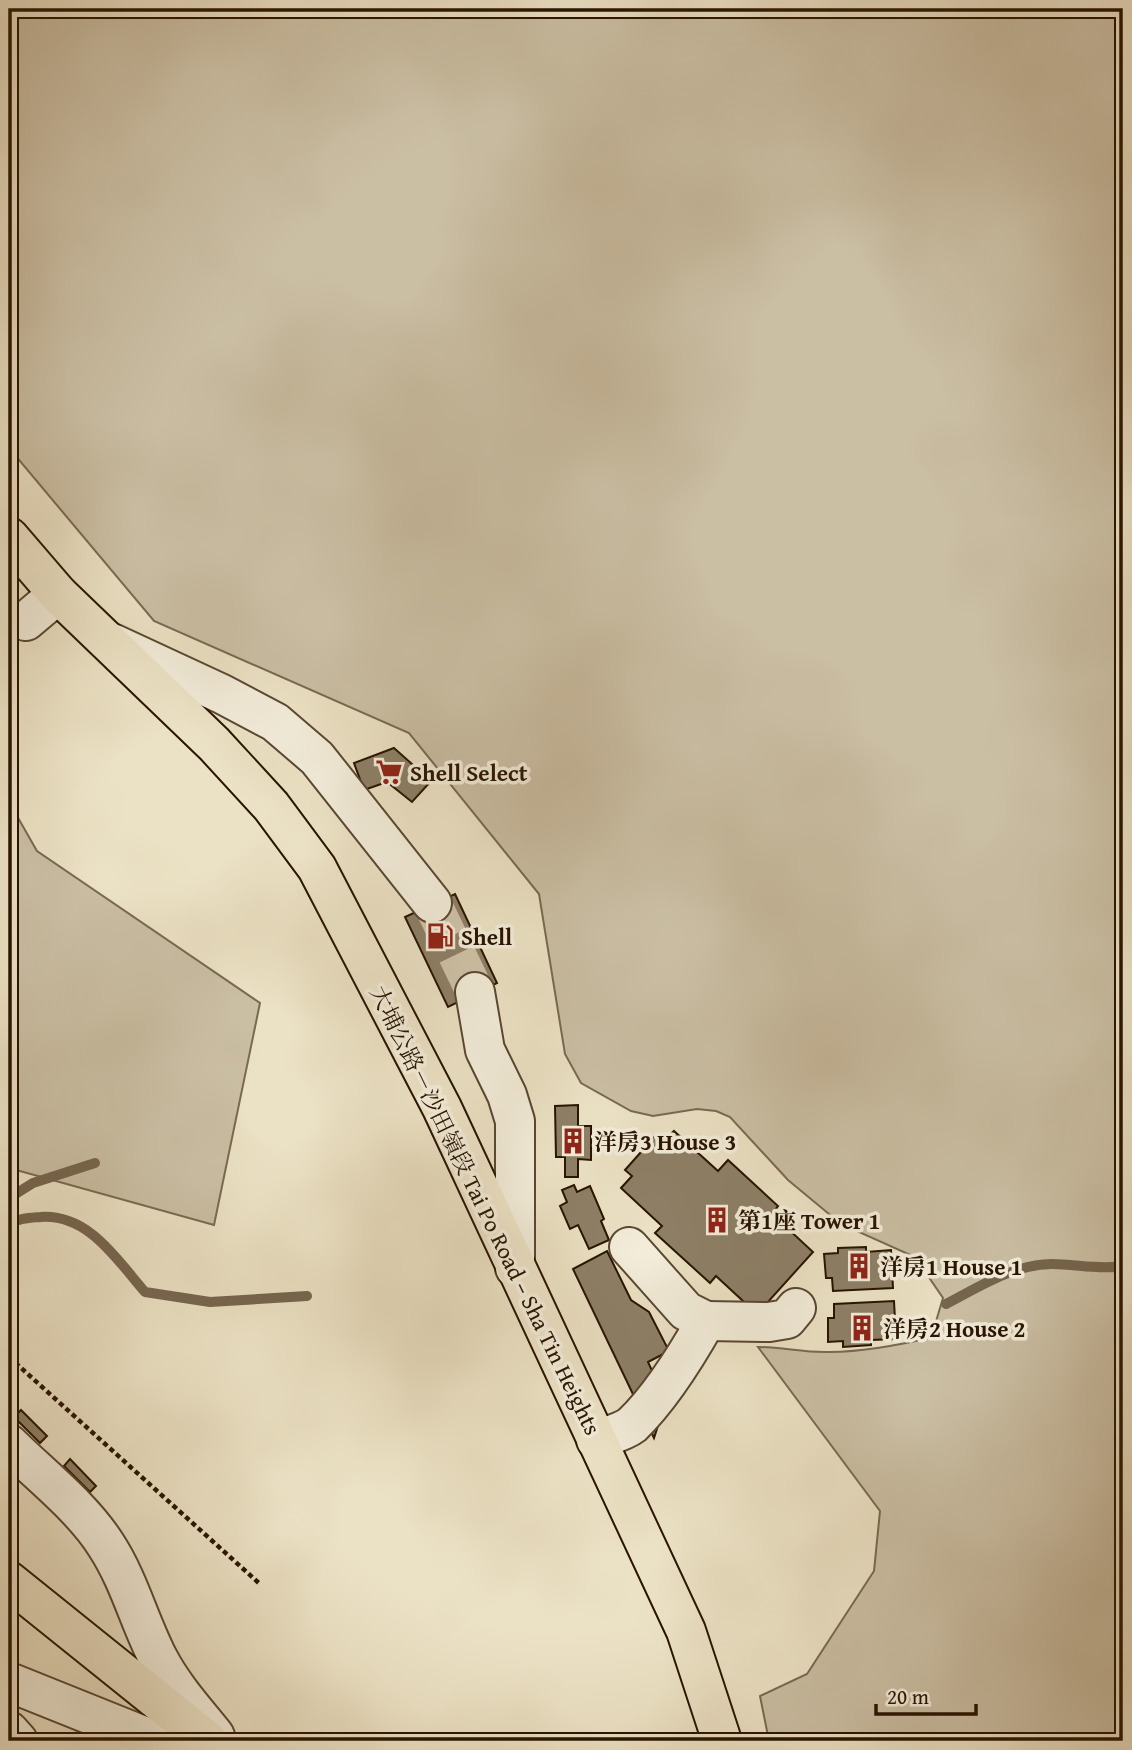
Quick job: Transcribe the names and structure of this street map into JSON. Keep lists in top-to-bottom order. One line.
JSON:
{"streets":{"main road":["大埔公路－沙田嶺段 Tai Po Road – Sha Tin Heights"]},"places":{"supermarket":["Shell Select"],"fuel station":["Shell"],"building":["洋房3 House 3","第1座 Tower 1","洋房1 House 1","洋房2 House 2"]},"scale_bar":"20 m"}
